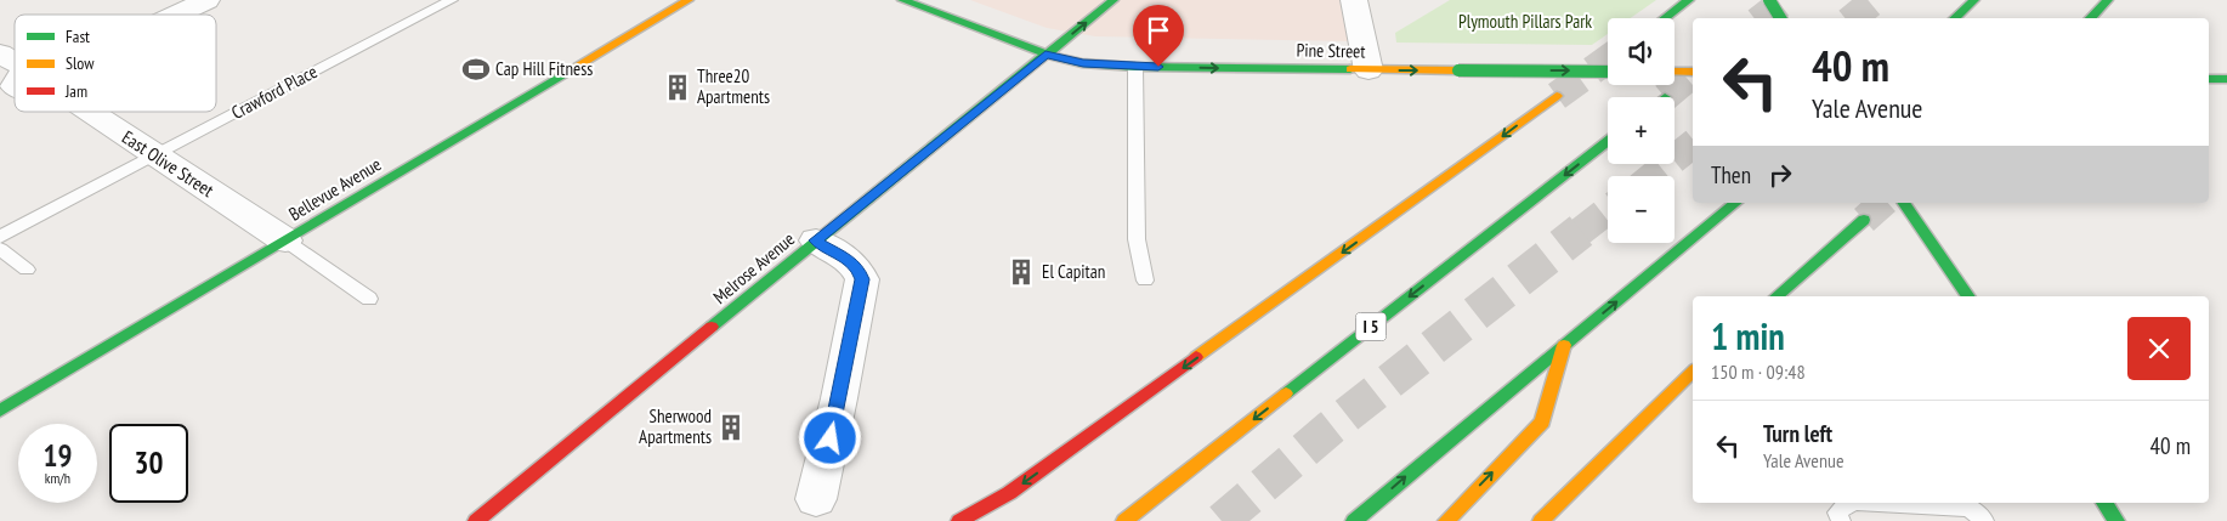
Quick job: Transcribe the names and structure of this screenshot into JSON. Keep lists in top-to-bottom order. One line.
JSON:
{"streets":{"main road":["Pine Street","Bellevue Avenue","Melrose Avenue","I 5"],"street":["East Olive Street"],"lane":["Crawford Place"]},"crossings":[["Pine Street","Melrose Avenue"],["Crawford Place","East Olive Street"],["East Olive Street","Bellevue Avenue"]],"one_way":["Pine Street"],"parks":["Plymouth Pillars Park"],"places":{"sports":["Cap Hill Fitness"],"building":["Three20 Apartments","El Capitan","Sherwood Apartments"]},"legend":["Fast","Slow","Jam"],"page":{"map_buttons":["+","−"],"turn":["40 m","Yale Avenue"],"then":"Then","heading":["1 min","150 m · 09:48"],"list":[{"name":"Turn left","note":"Yale Avenue","value":"40 m"}],"speed":"19 km/h","limit":"30"}}
